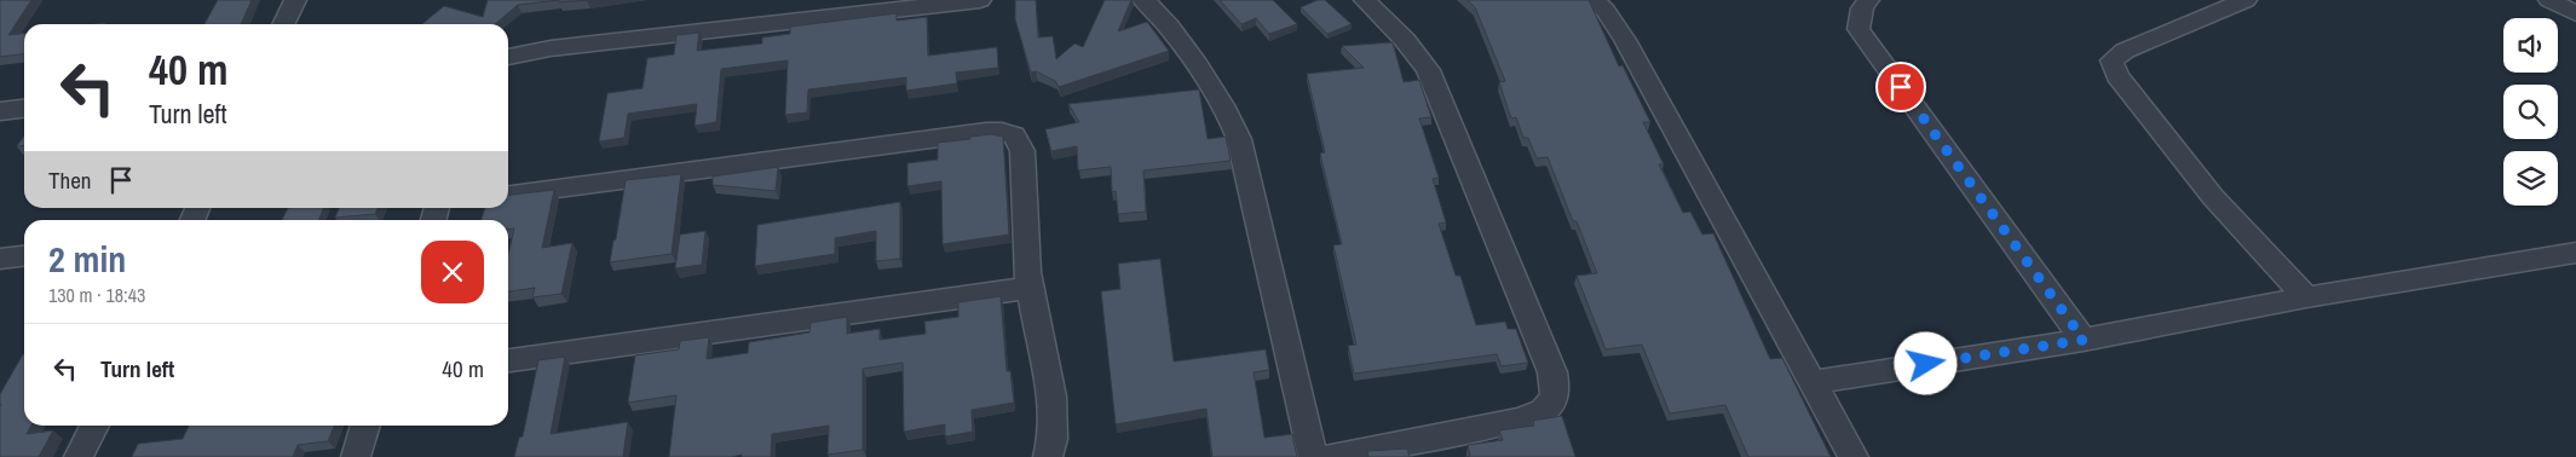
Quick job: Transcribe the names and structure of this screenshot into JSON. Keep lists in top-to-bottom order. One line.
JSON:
{"page":{"turn":["40 m","Turn left"],"then":"Then","heading":["2 min","130 m · 18:43"],"list":[{"name":"Turn left","value":"40 m"}]}}
